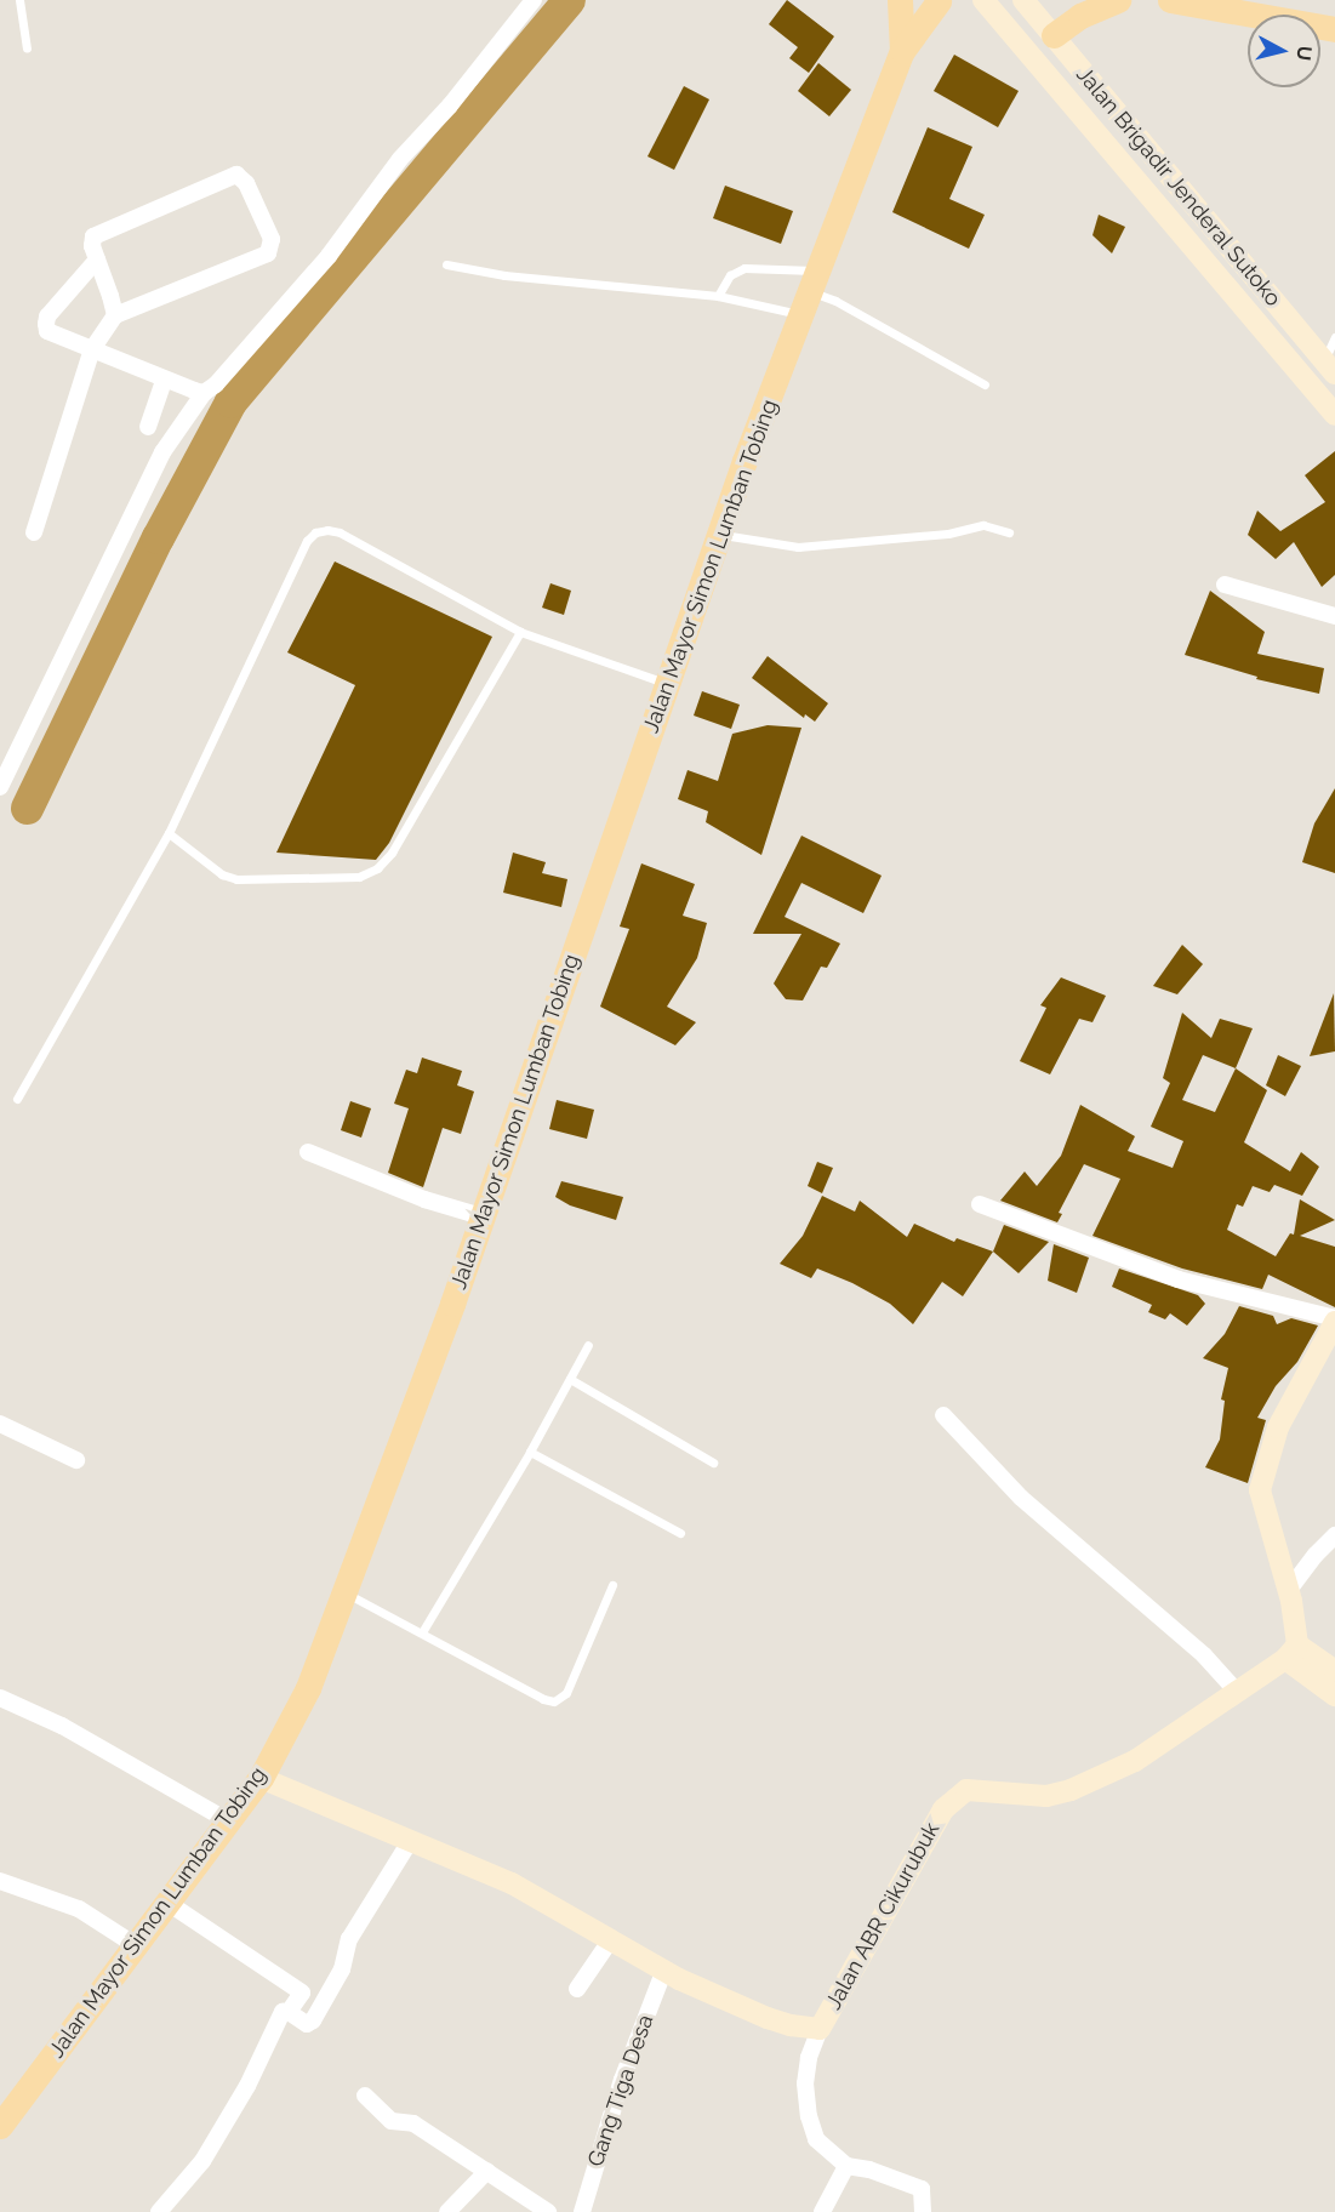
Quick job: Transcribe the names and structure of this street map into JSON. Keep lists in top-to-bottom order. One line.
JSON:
{"streets":{"main road":["Jalan Mayor Simon Lumban Tobing"],"street":["Jalan Brigadir Jenderal Sutoko","Jalan ABR Cikurubuk","Gang Tiga Desa"]},"crossings":[["Jalan Mayor Simon Lumban Tobing","Jalan ABR Cikurubuk"],["Jalan ABR Cikurubuk","Gang Tiga Desa"]],"north":"right"}
